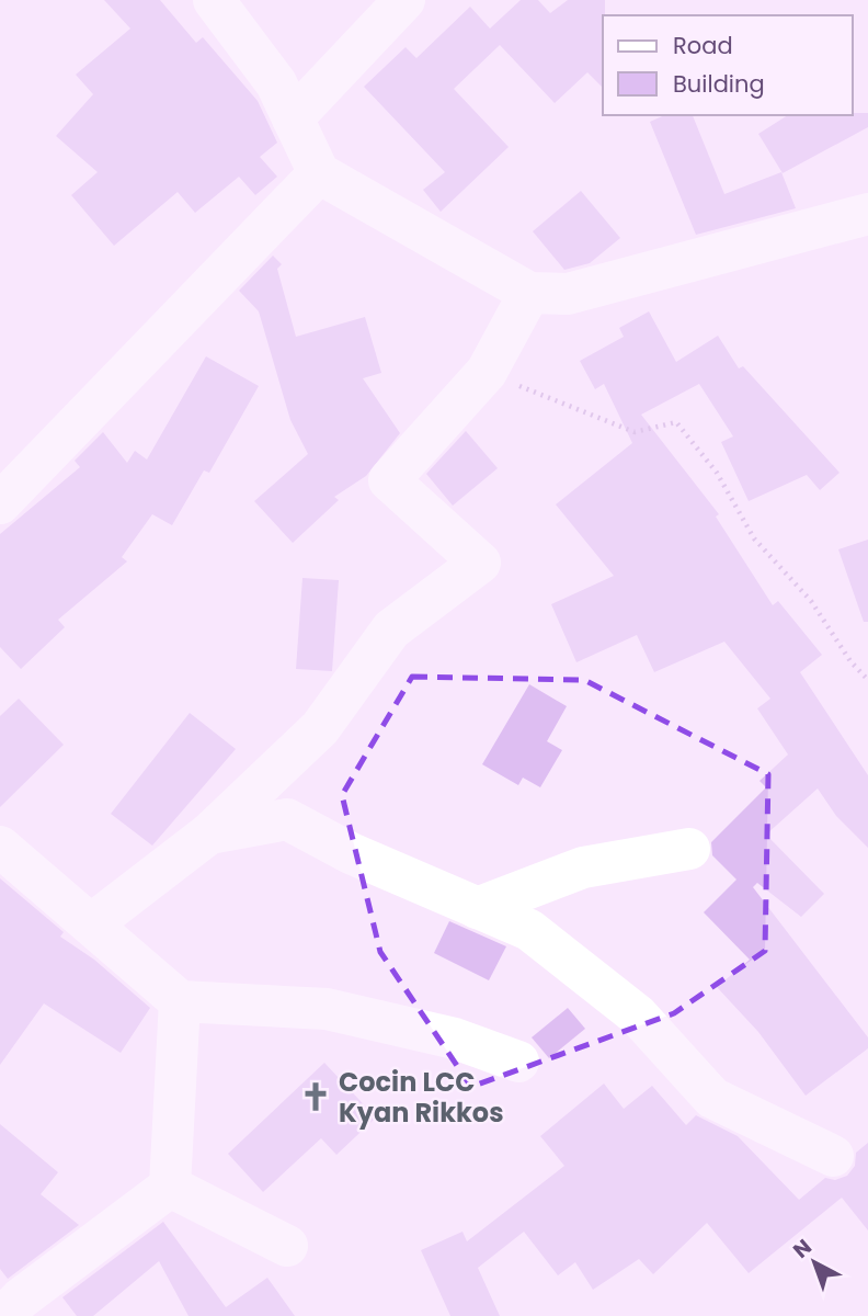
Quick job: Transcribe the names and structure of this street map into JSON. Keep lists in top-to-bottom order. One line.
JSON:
{"places":{"church":["Cocin LCC Kyan Rikkos"]},"legend":["Road","Building"],"north":"top left"}
